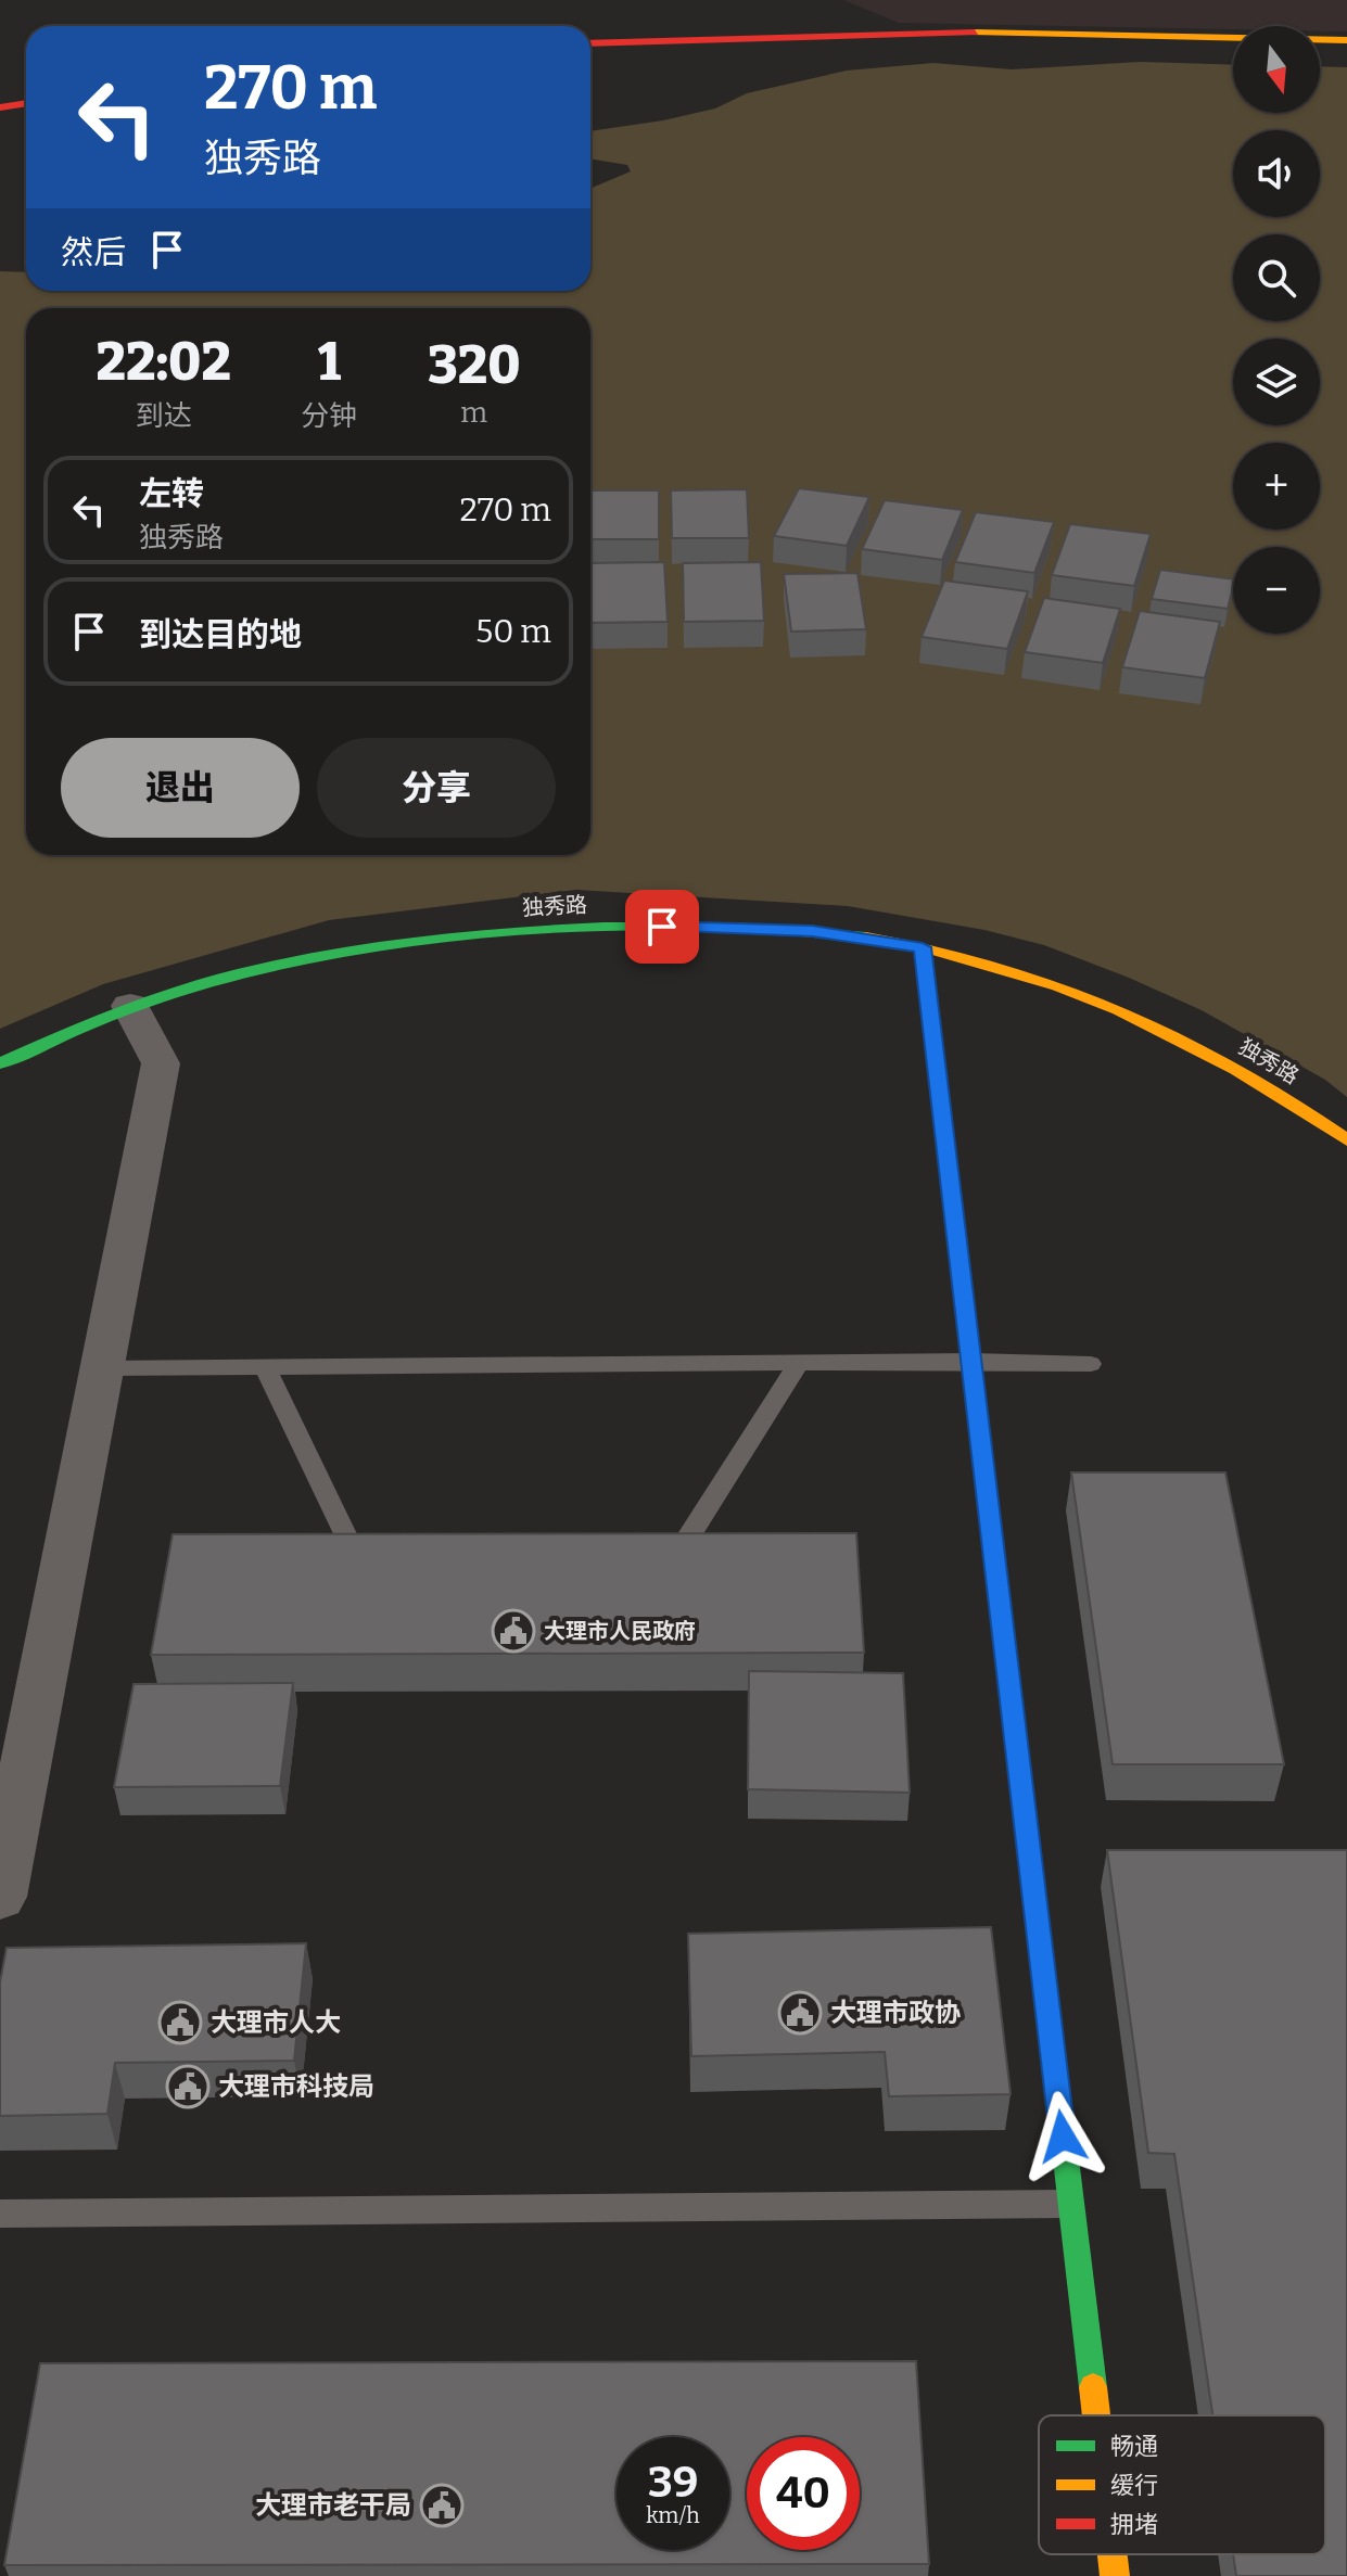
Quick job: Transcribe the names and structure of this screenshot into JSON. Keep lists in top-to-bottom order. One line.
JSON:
{"streets":{"street":["独秀路"]},"places":{"public building":["大理市人民政府","大理市政协","大理市人大","大理市科技局","大理市老干局"]},"legend":["畅通","缓行","拥堵"],"north":"bottom","page":{"map_buttons":["+","−"],"turn":["270 m","独秀路"],"then":"然后","eta":["22:02","到达","1","分钟","320","m"],"list":[{"name":"左转","note":"独秀路","value":"270 m"},{"name":"到达目的地","value":"50 m"}],"buttons":["退出","分享"],"speed":"39 km/h","limit":"40"}}
